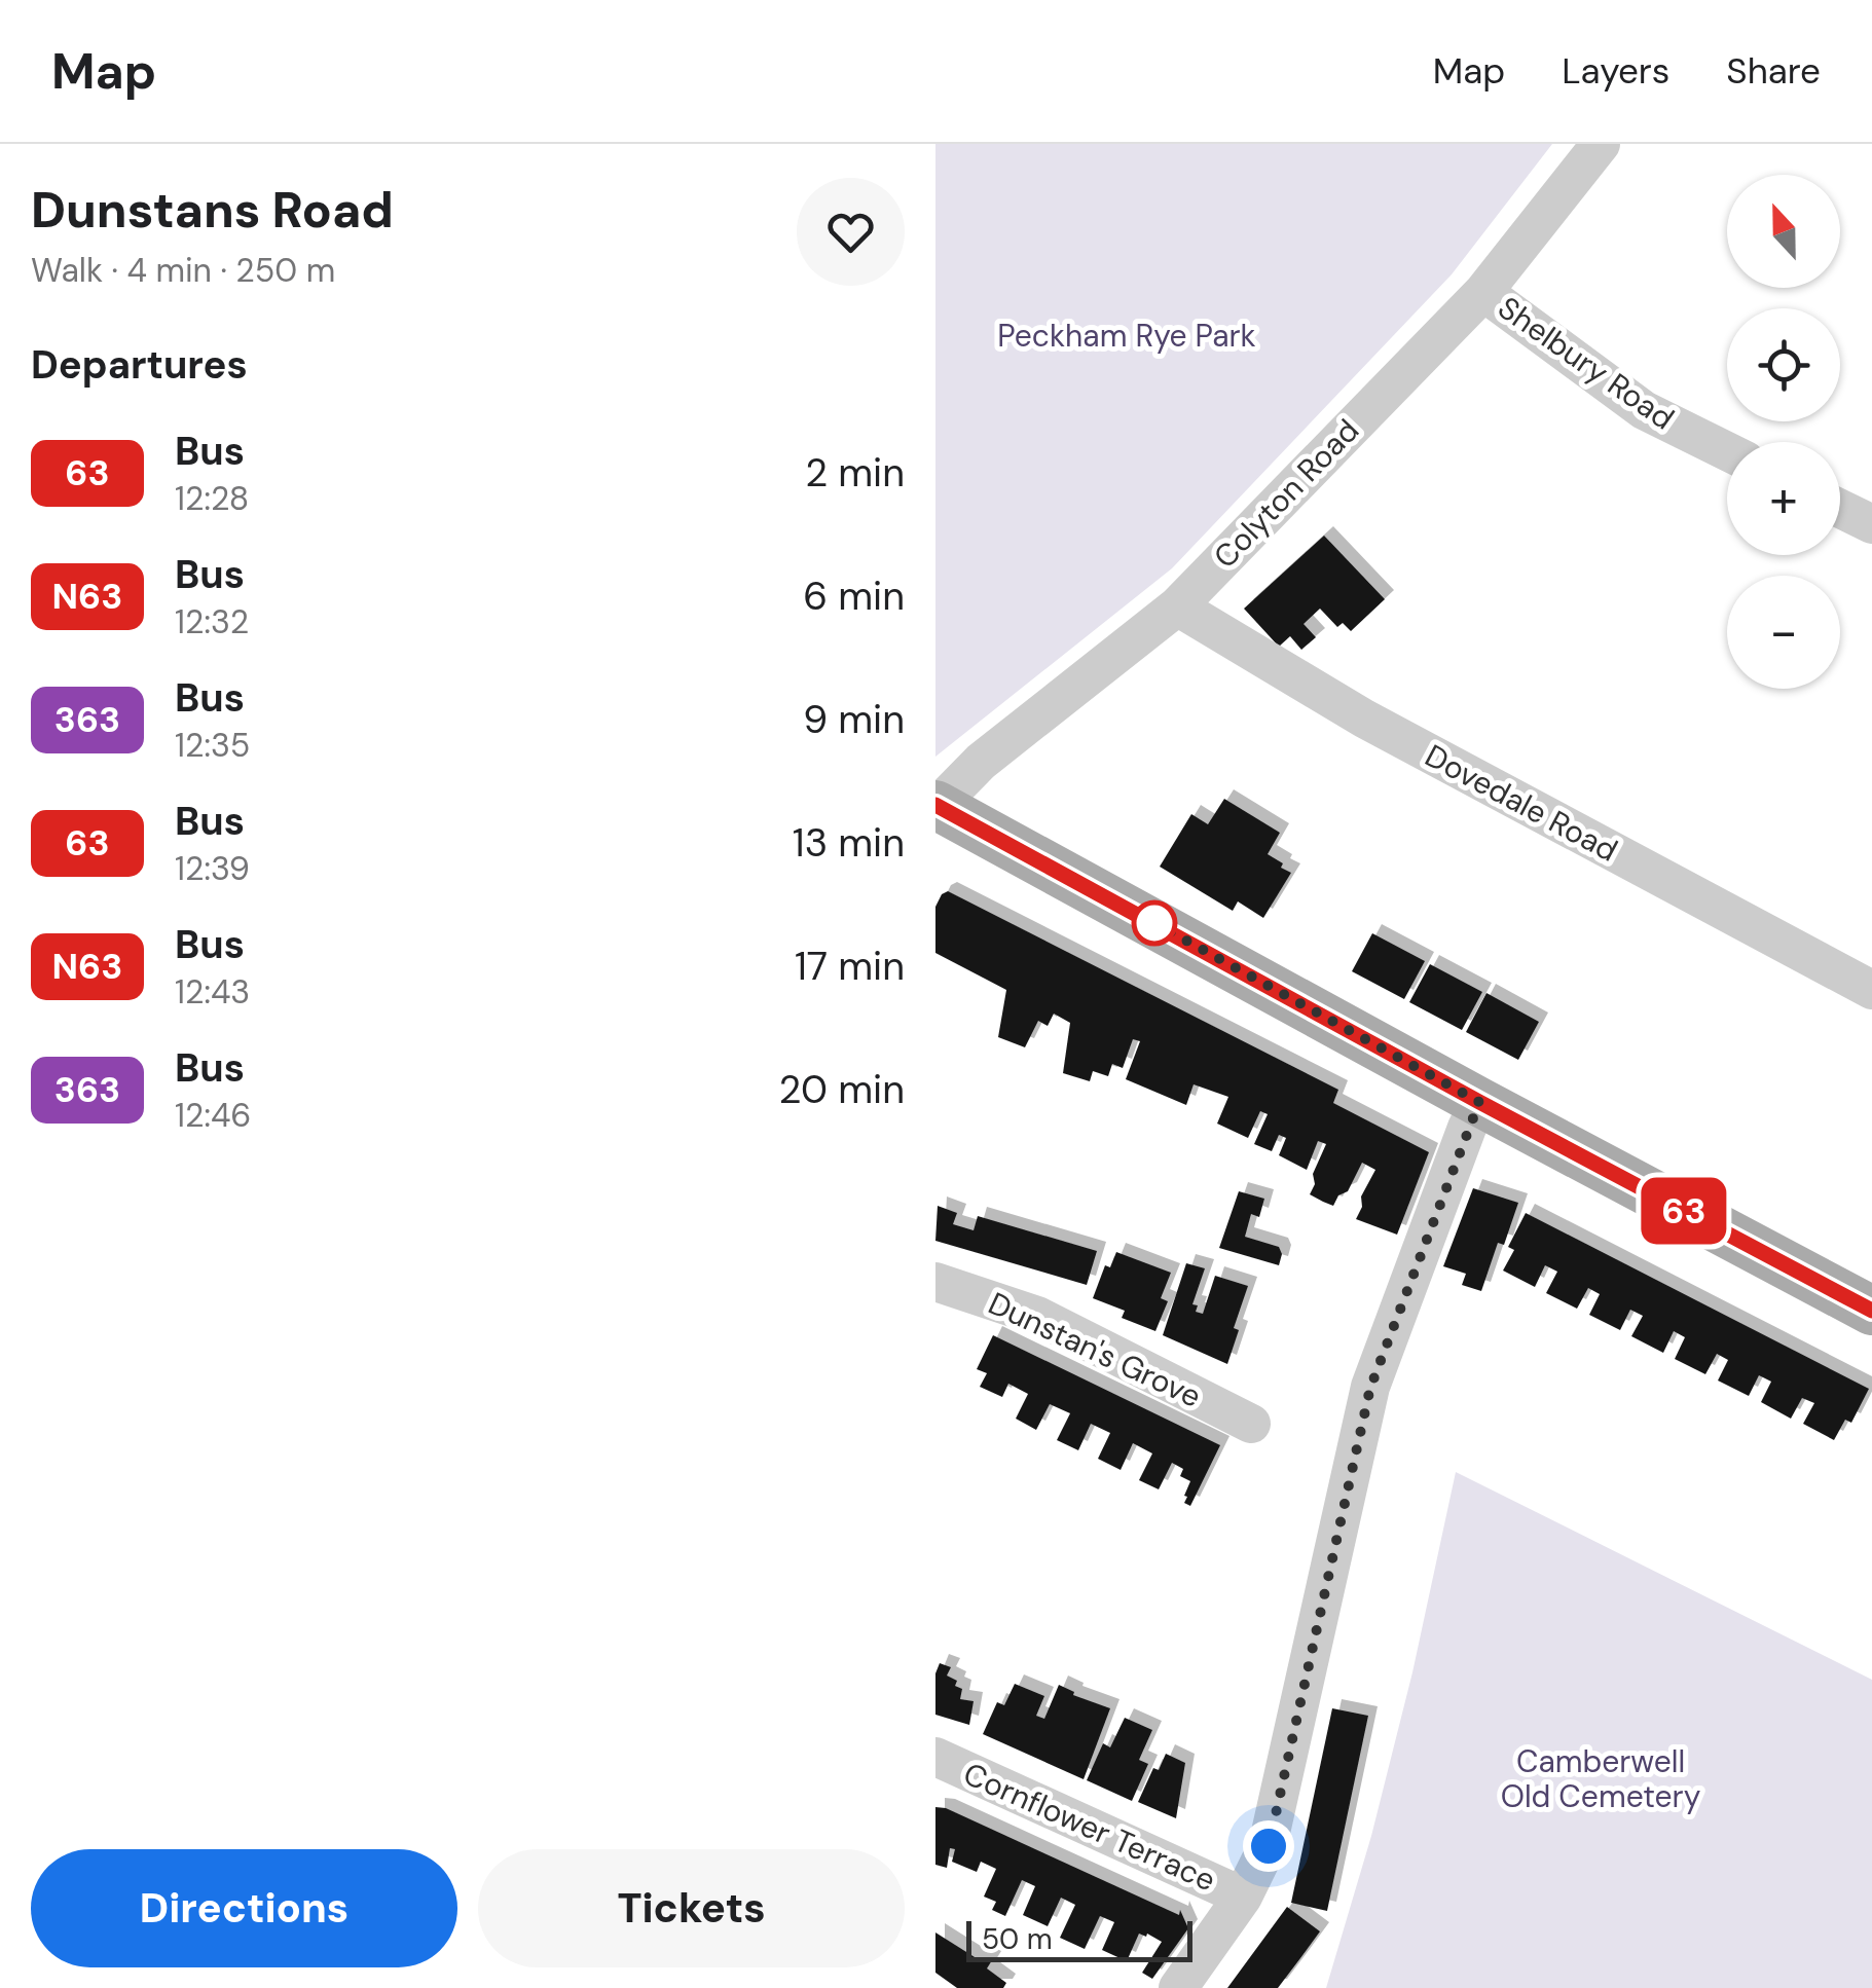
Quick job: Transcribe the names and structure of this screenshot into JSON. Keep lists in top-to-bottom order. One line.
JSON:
{"streets":{"street":["Shelbury Road","Colyton Road","Dovedale Road","Dunstan's Grove","Cornflower Terrace"]},"crossings":[["Shelbury Road","Colyton Road"],["Colyton Road","Dovedale Road"]],"parks":["Peckham Rye Park","Camberwell Old Cemetery"],"lines":["bus line 63"],"scale_bar":"50 m","north":"top","page":{"header":"Map","nav":["Map","Layers","Share"],"heading":[["Dunstans Road","Walk · 4 min · 250 m"],"Departures"],"on_map":"63","map_buttons":["+","−"],"list":[{"mark":"63","name":"Bus","note":"12:28","value":"2 min"},{"mark":"N63","name":"Bus","note":"12:32","value":"6 min"},{"mark":"363","name":"Bus","note":"12:35","value":"9 min"},{"mark":"63","name":"Bus","note":"12:39","value":"13 min"},{"mark":"N63","name":"Bus","note":"12:43","value":"17 min"},{"mark":"363","name":"Bus","note":"12:46","value":"20 min"}],"buttons":["Directions","Tickets"],"scale":"50 m"}}
